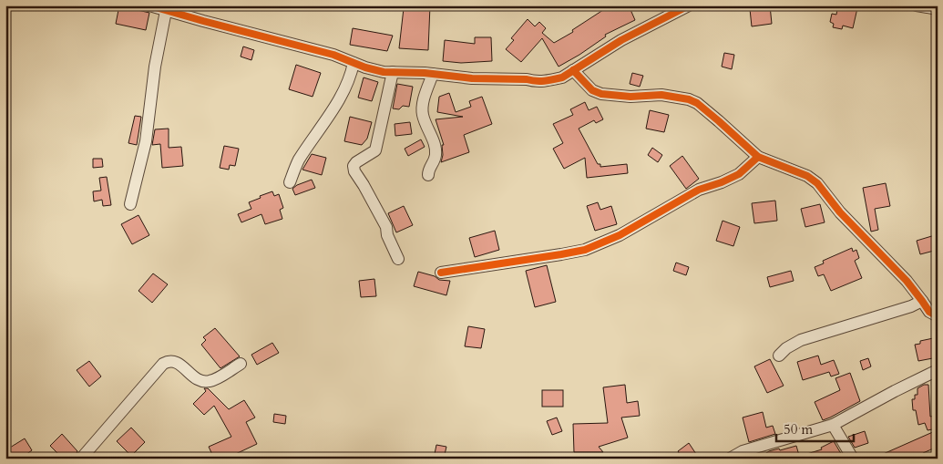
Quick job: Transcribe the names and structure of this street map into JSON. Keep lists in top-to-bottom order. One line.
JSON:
{"scale_bar":"50 m"}
